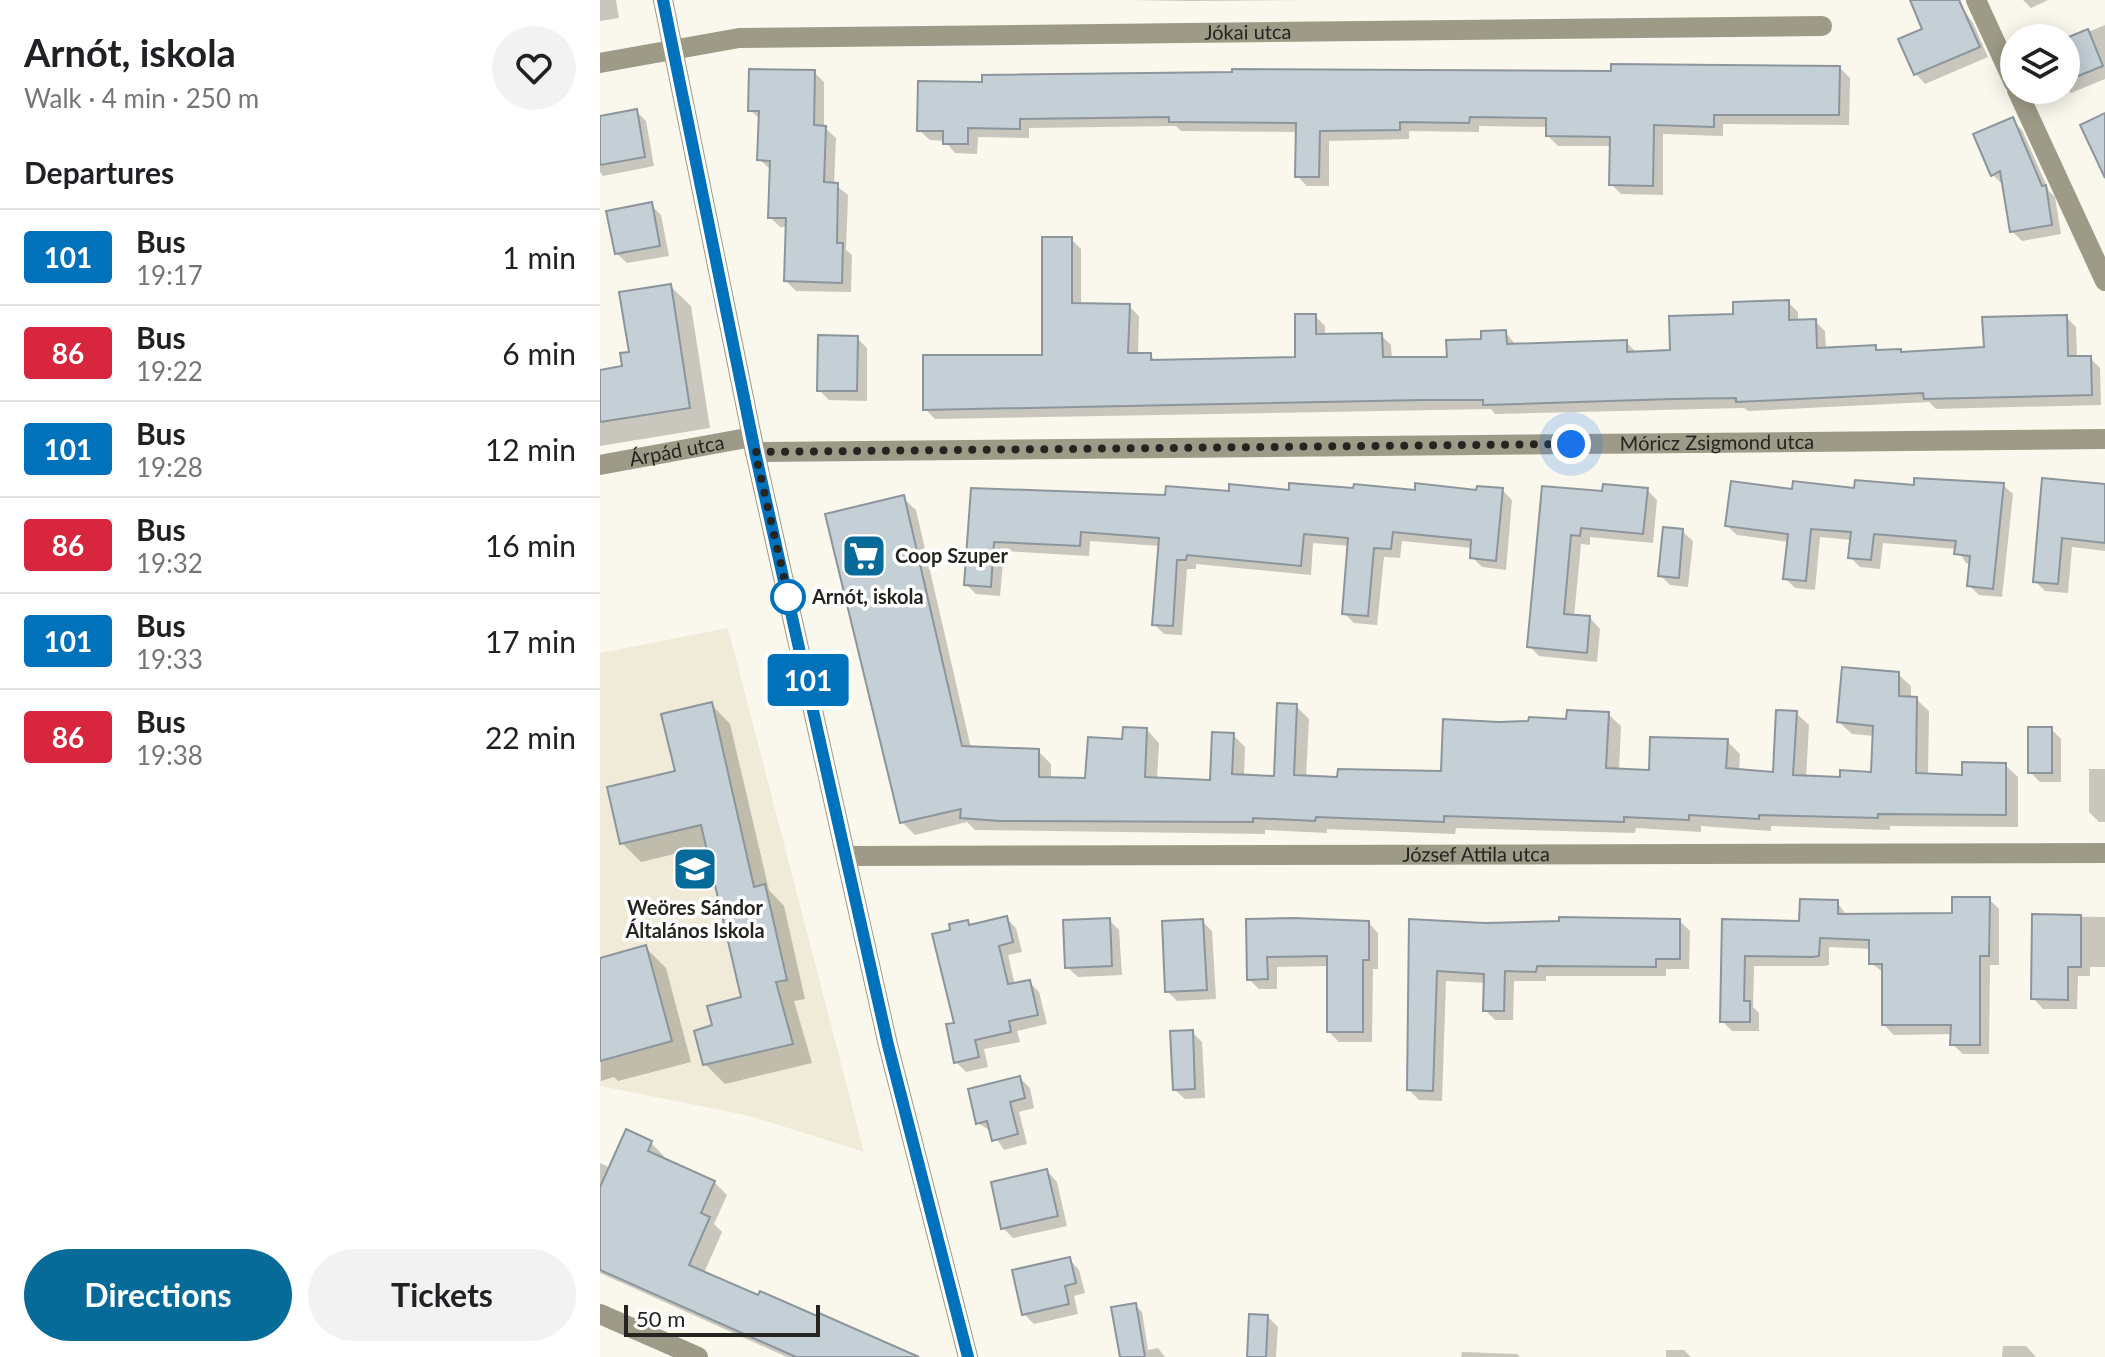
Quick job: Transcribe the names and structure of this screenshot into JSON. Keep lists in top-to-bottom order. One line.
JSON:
{"streets":{"street":["Jókai utca","Móricz Zsigmond utca","Árpád utca","József Attila utca"]},"crossings":[["Móricz Zsigmond utca","Árpád utca"]],"places":{"supermarket":["Coop Szuper"],"other":["Arnót, iskola"],"school or university":["Weöres Sándor Általános Iskola"]},"lines":["bus line 101"],"scale_bar":"50 m","page":{"heading":[["Arnót, iskola","Walk · 4 min · 250 m"],"Departures"],"on_map":"101","list":[{"mark":"101","name":"Bus","note":"19:17","value":"1 min"},{"mark":"86","name":"Bus","note":"19:22","value":"6 min"},{"mark":"101","name":"Bus","note":"19:28","value":"12 min"},{"mark":"86","name":"Bus","note":"19:32","value":"16 min"},{"mark":"101","name":"Bus","note":"19:33","value":"17 min"},{"mark":"86","name":"Bus","note":"19:38","value":"22 min"}],"buttons":["Directions","Tickets"],"scale":"50 m"}}
